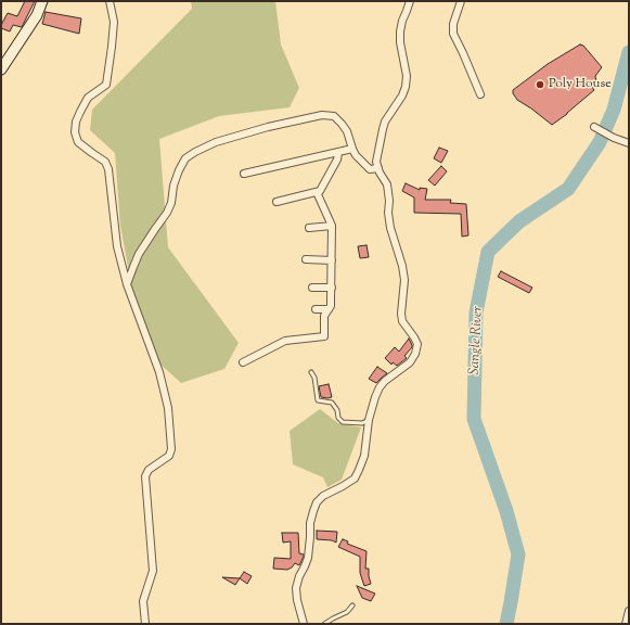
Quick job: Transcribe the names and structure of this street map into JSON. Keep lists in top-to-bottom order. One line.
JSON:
{"water":["Sangle River"],"places":["Poly House"]}
